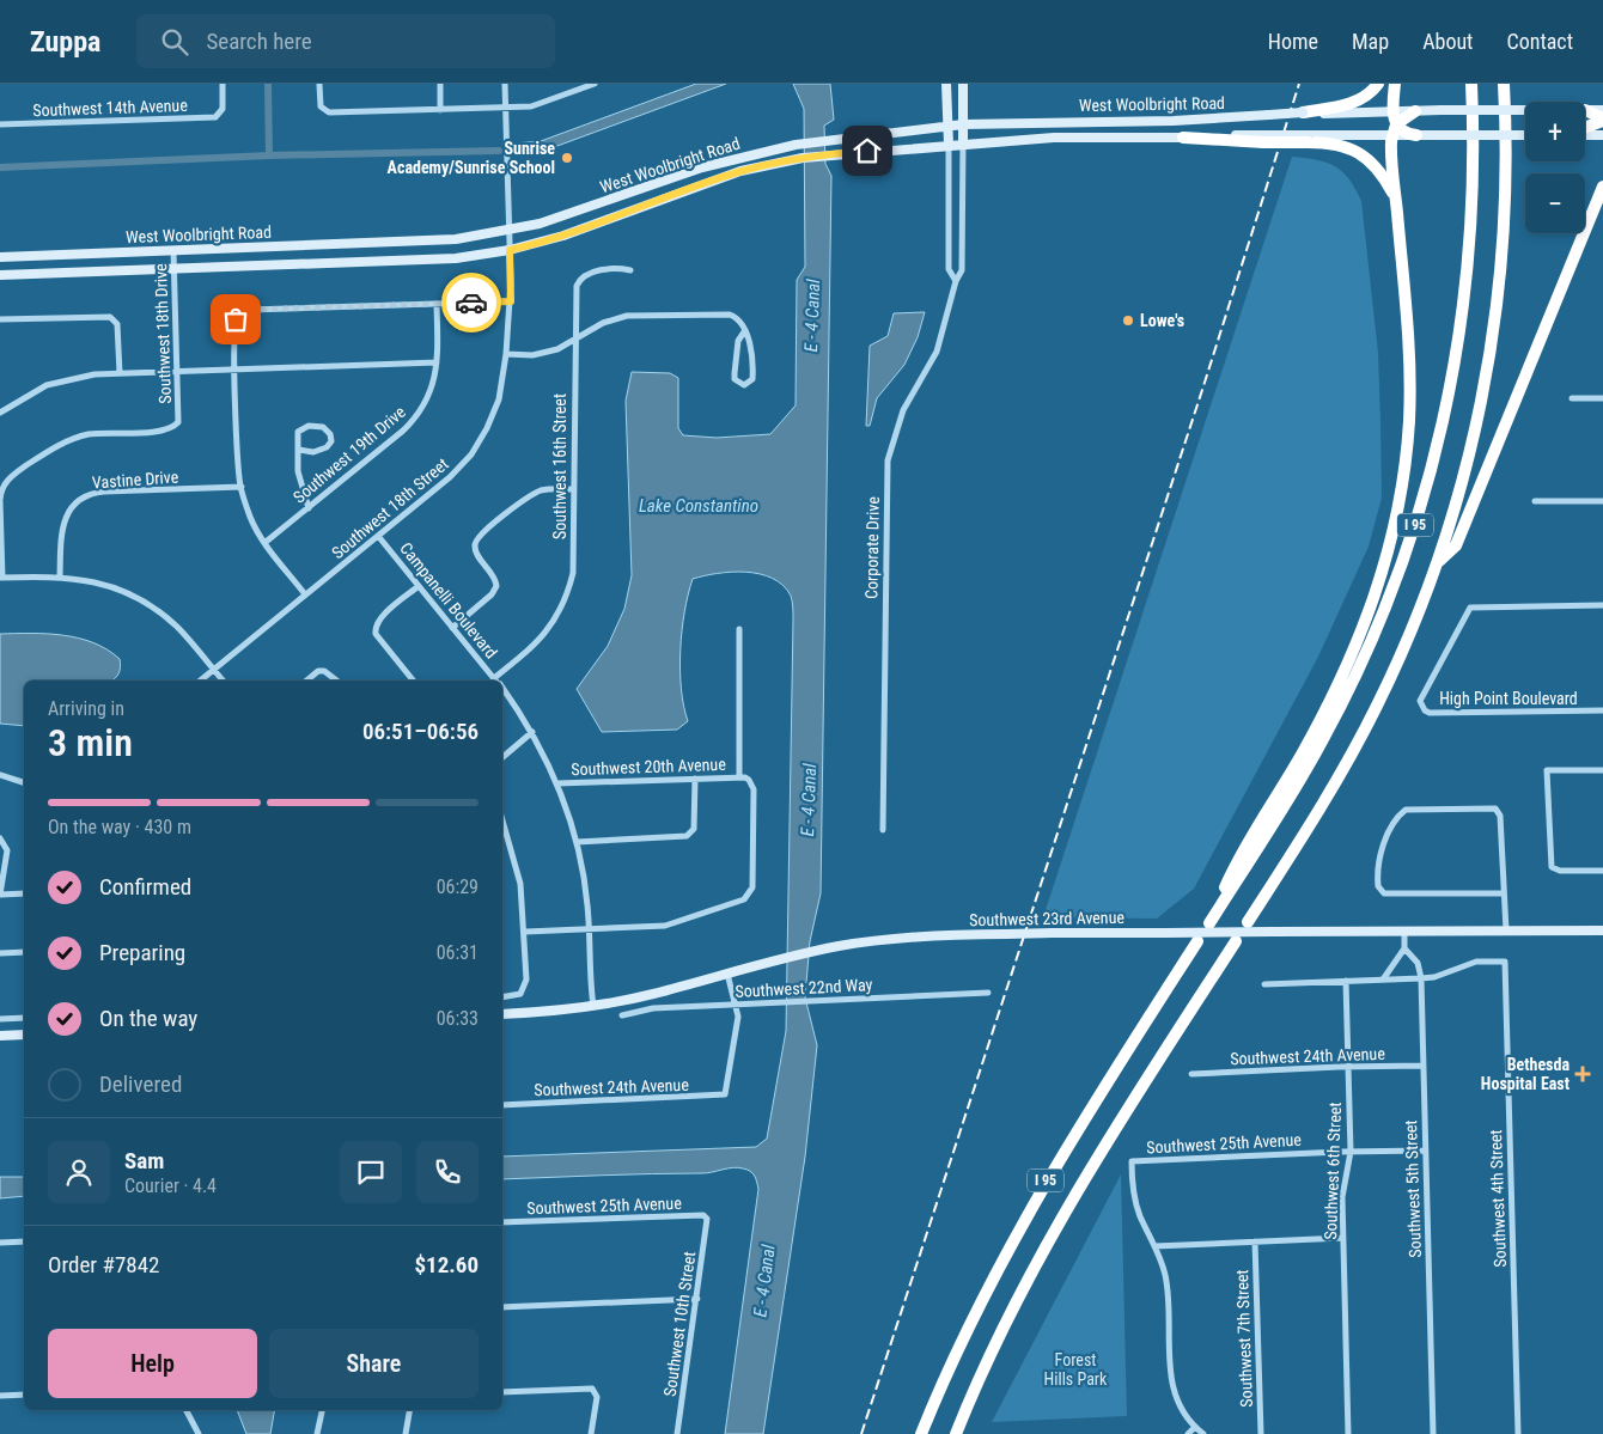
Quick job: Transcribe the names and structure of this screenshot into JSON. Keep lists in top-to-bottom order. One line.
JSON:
{"streets":{"highway":["I 95"],"main road":["West Woolbright Road","Southwest 23rd Avenue"],"street":["Southwest 14th Avenue","Southwest 18th Drive","Southwest 19th Drive","Southwest 16th Street","Vastine Drive","Southwest 18th Street","Corporate Drive","Campanelli Boulevard","High Point Boulevard","Southwest 20th Avenue","Southwest 22nd Way","Southwest 24th Avenue","Southwest 25th Avenue","Southwest 6th Street","Southwest 5th Street","Southwest 4th Street","Southwest 10th Street","Southwest 7th Street"]},"crossings":[["West Woolbright Road","Southwest 18th Drive"],["West Woolbright Road","Southwest 18th Street"],["West Woolbright Road","Corporate Drive"],["Southwest 18th Street","Campanelli Boulevard"],["Campanelli Boulevard","Southwest 20th Avenue"],["Campanelli Boulevard","Southwest 23rd Avenue"],["Southwest 22nd Way","Southwest 24th Avenue"],["Southwest 24th Avenue","Southwest 6th Street"],["Southwest 24th Avenue","Southwest 5th Street"],["Southwest 25th Avenue","Southwest 6th Street"],["Southwest 25th Avenue","Southwest 5th Street"],["Southwest 25th Avenue","Southwest 10th Street"],["Southwest 5th Street","Southwest 4th Street"]],"water":["E - 4 Canal","Lake Constantino"],"parks":["Forest Hills Park"],"places":{"other":["Sunrise Academy/Sunrise School","Lowe's"],"health":["Bethesda Hospital East"]},"page":{"header":"Zuppa","search":"Search here","nav":["Home","Map","About","Contact"],"map_buttons":["+","−"],"heading":["3 min","Arriving in","06:51–06:56"],"panel":["Sam","Courier · 4.4","Order #7842","$12.60"],"bar":"On the way · 430 m","list":[["Confirmed","06:29"],["Preparing","06:31"],["On the way","06:33"],"Delivered"],"buttons":["Help","Share"]}}
